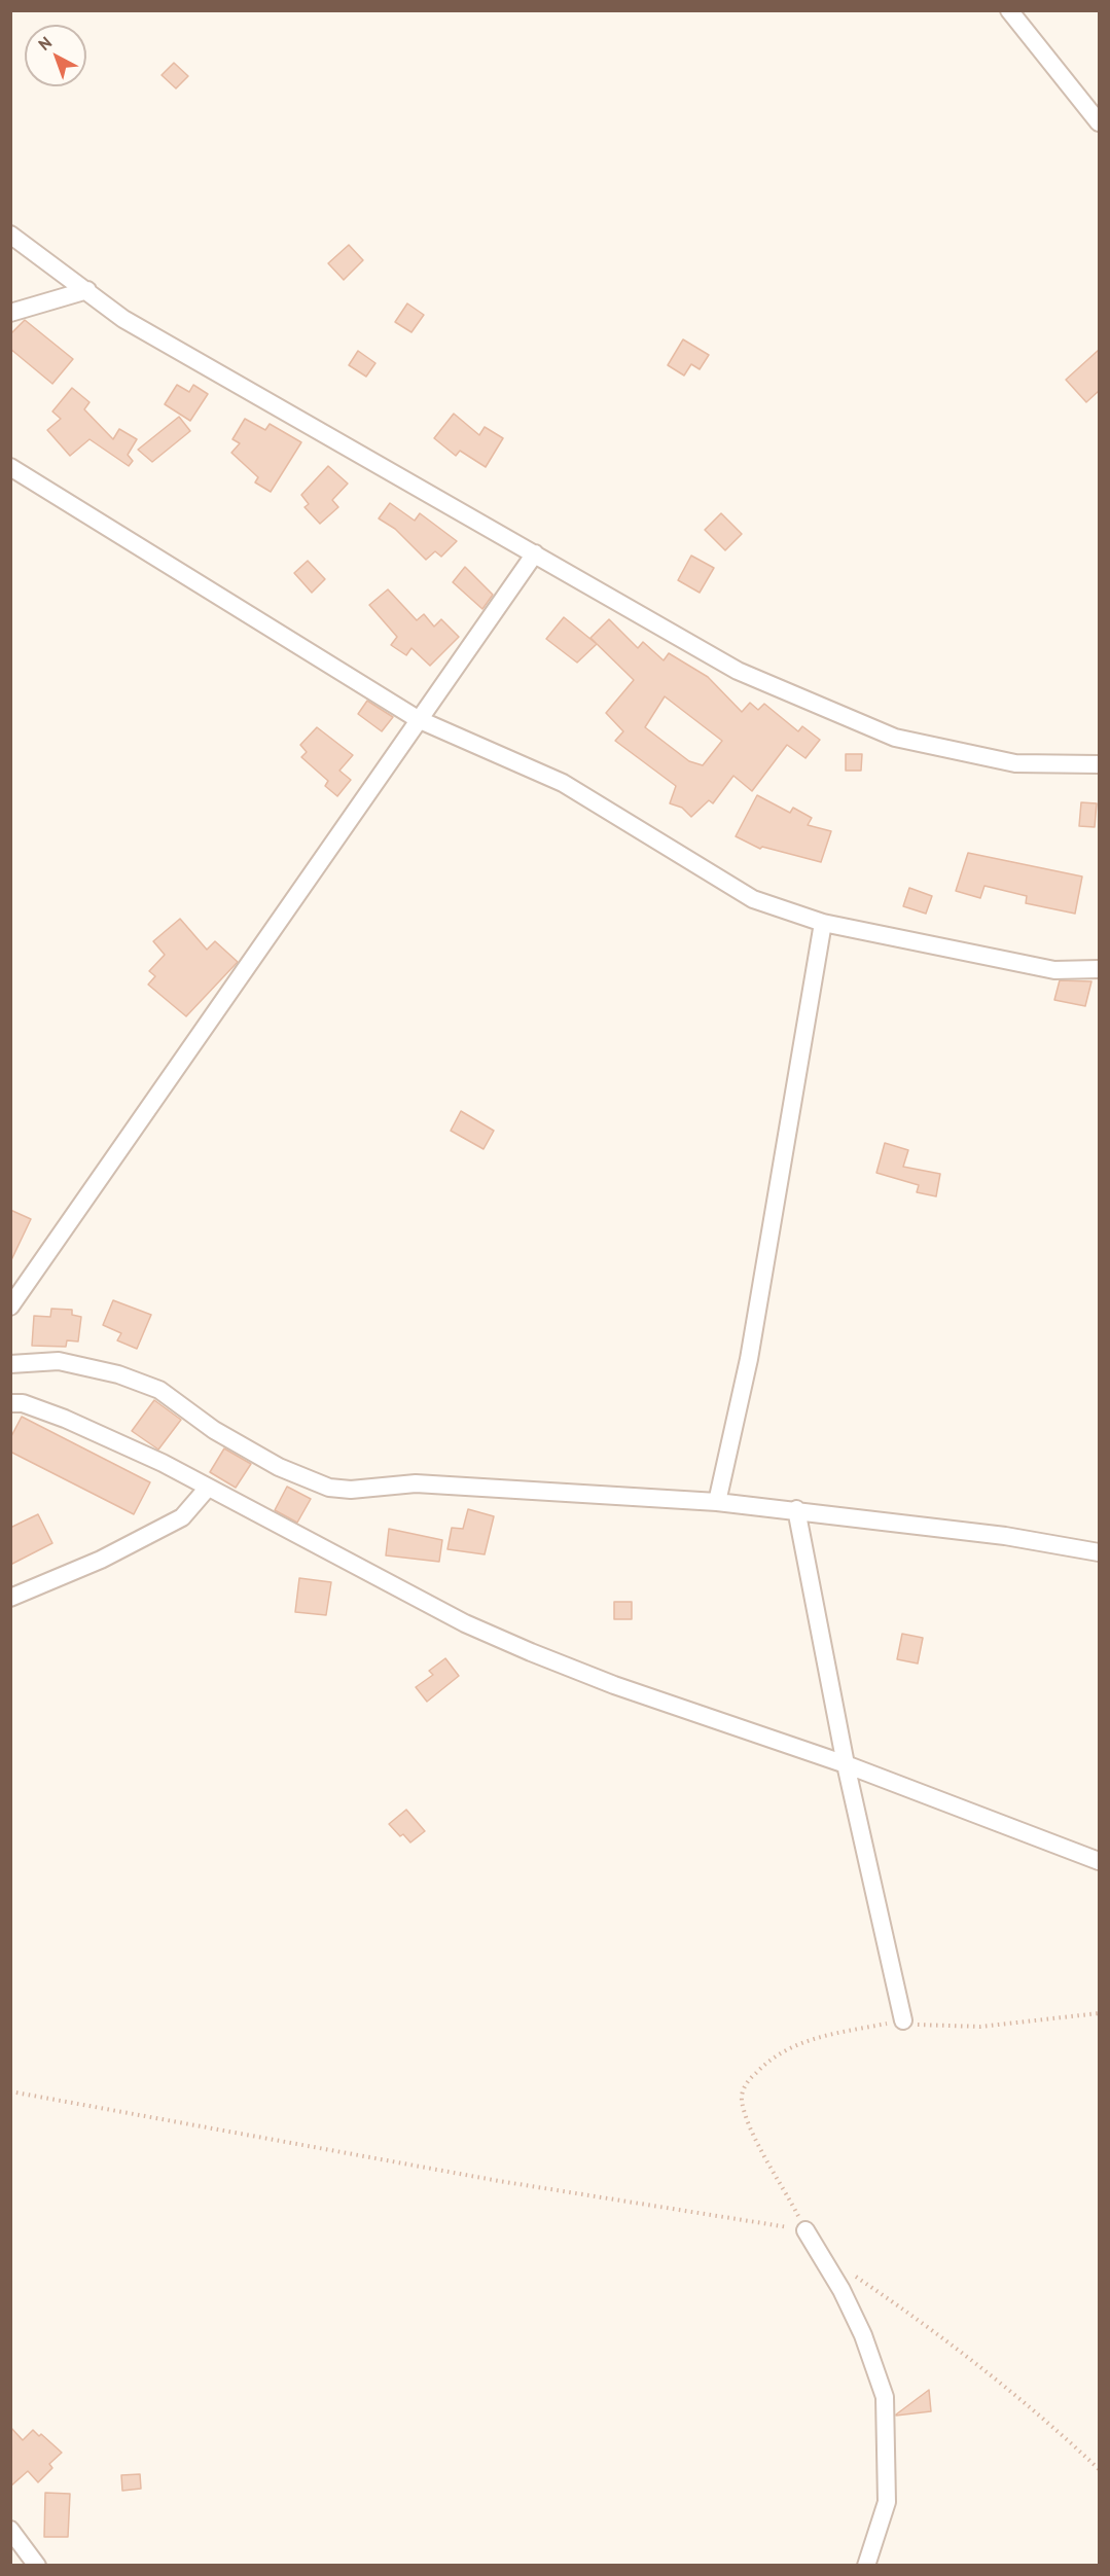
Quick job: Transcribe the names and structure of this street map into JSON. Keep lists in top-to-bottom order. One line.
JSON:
{"north":"top left"}
